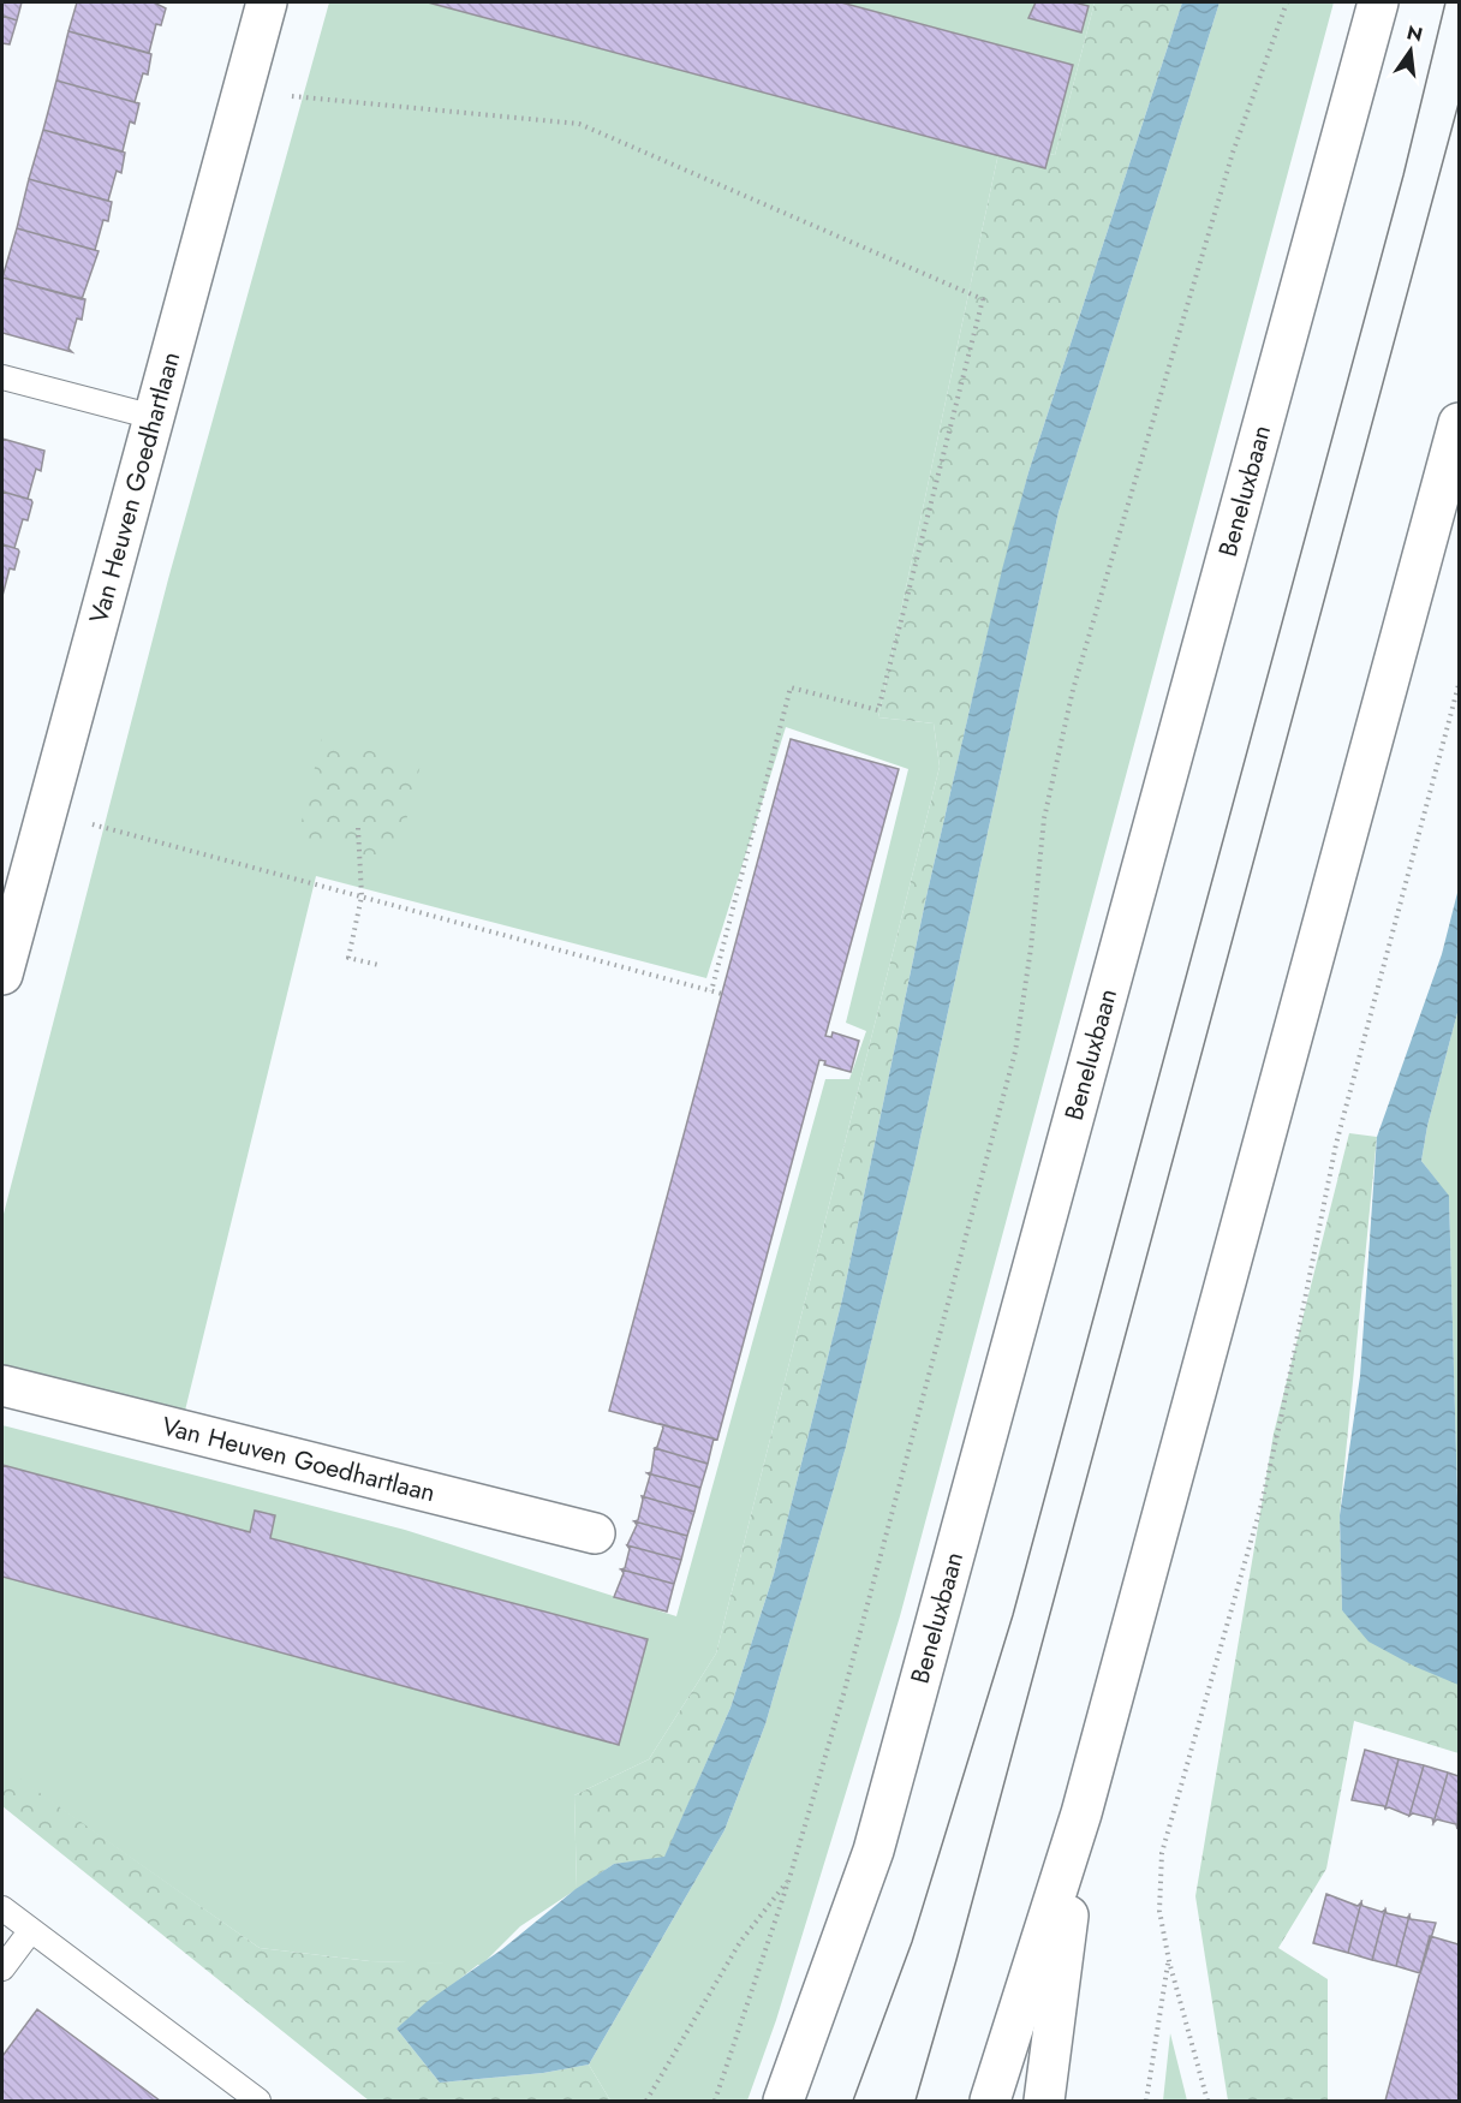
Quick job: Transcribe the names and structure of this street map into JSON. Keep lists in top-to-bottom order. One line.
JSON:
{"streets":{"main road":["Van Heuven Goedhartlaan","Beneluxbaan"]},"north":"top"}
